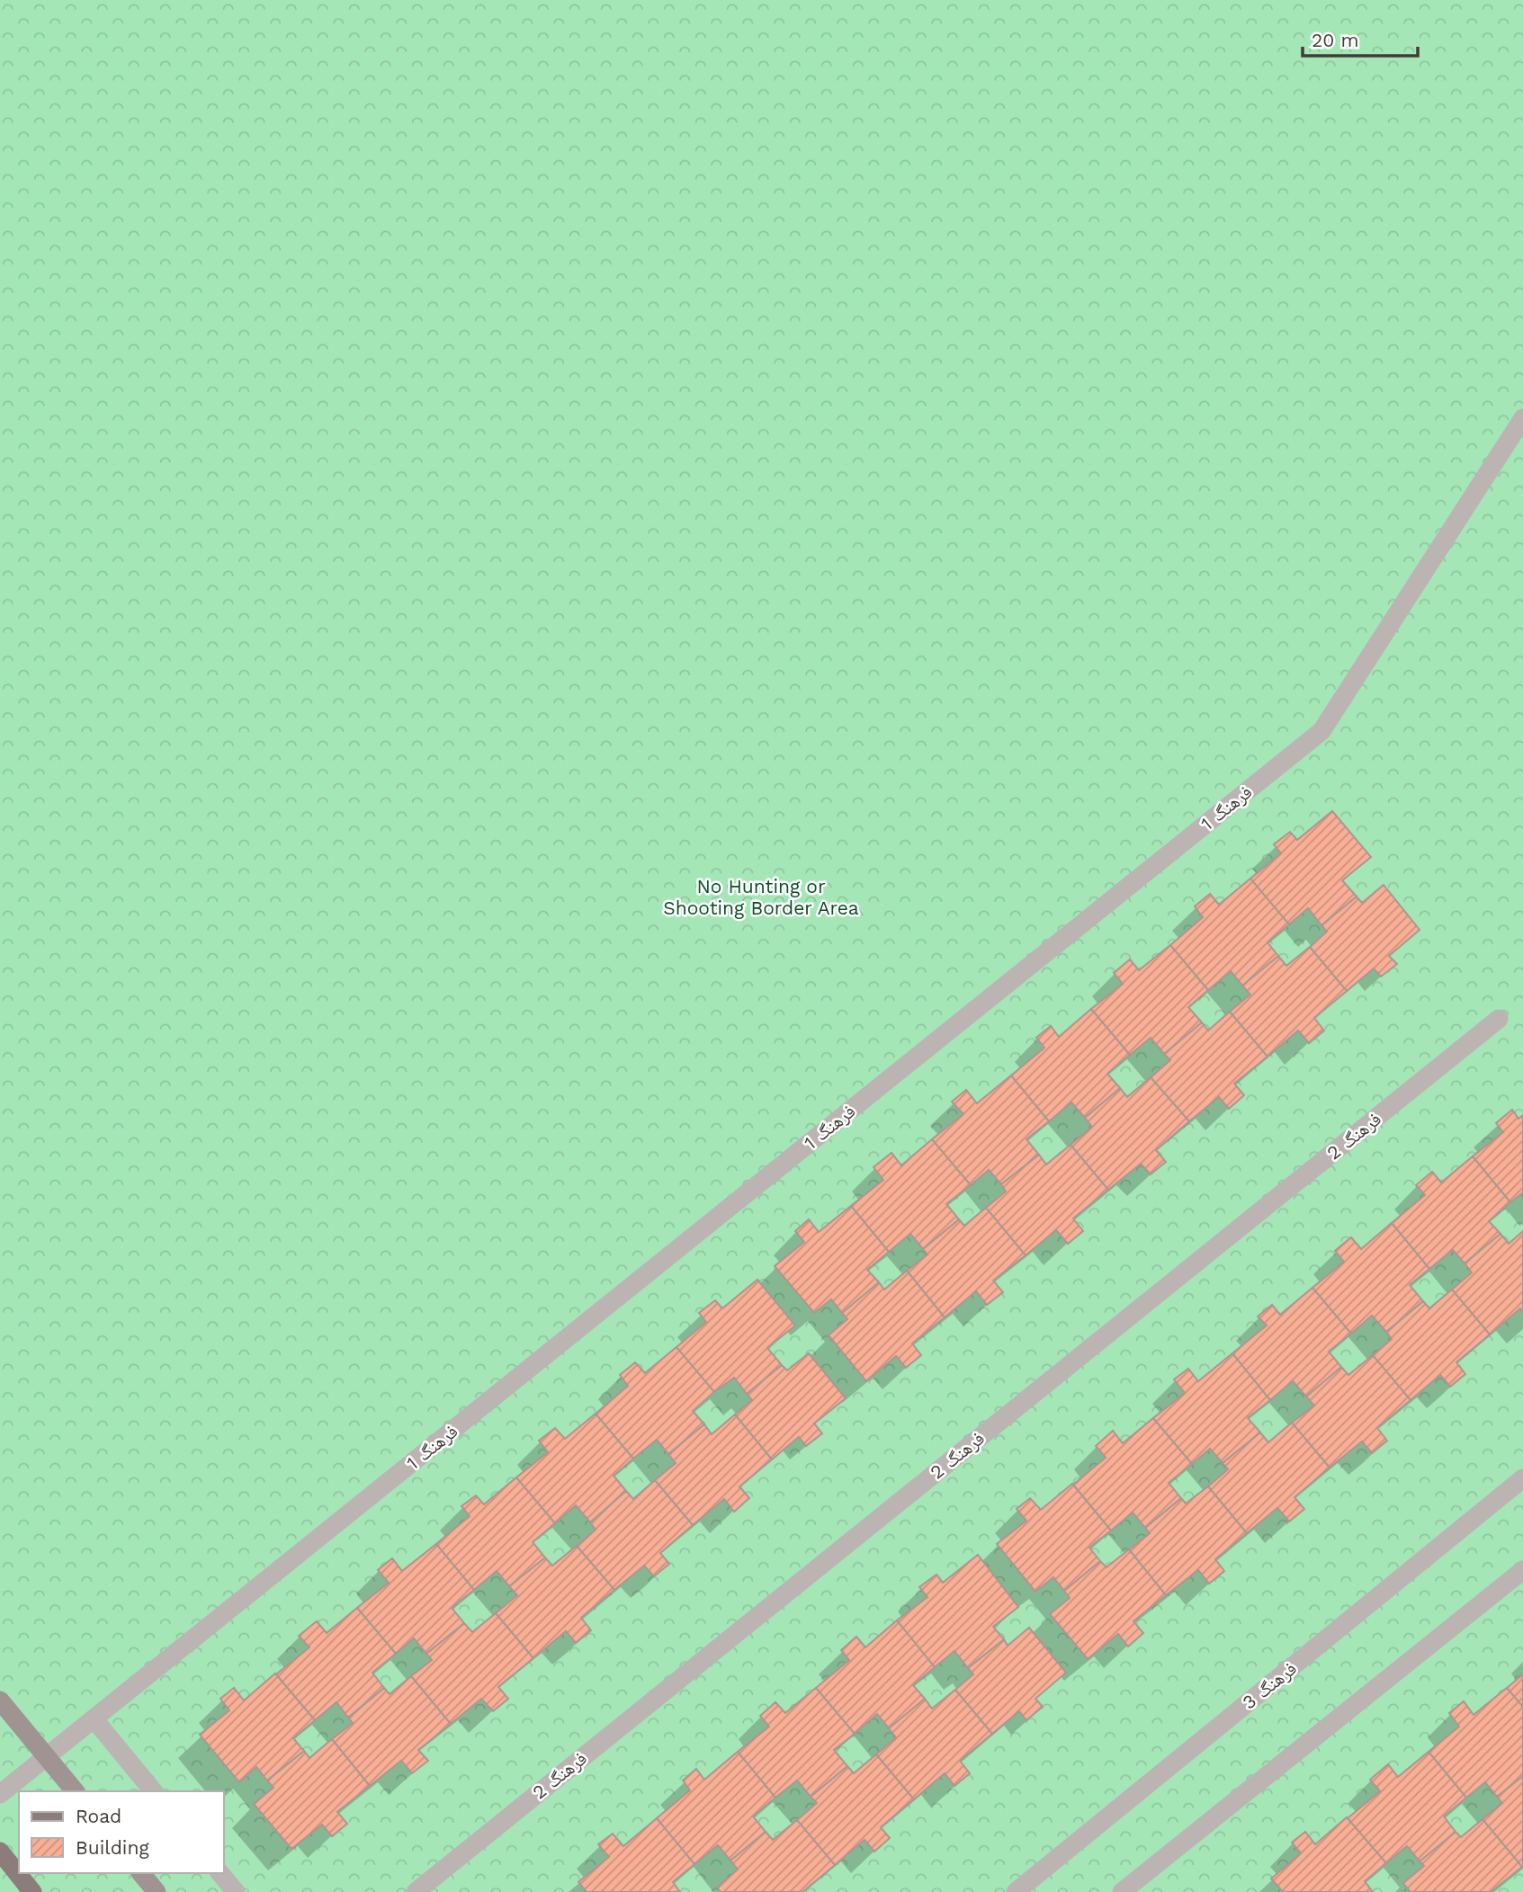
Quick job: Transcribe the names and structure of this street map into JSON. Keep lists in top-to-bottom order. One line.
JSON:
{"streets":{"street":["فرهنگ 1","فرهنگ 2","فرهنگ 3"]},"parks":["No Hunting or Shooting Border Area"],"legend":["Road","Building"],"scale_bar":"20 m"}
